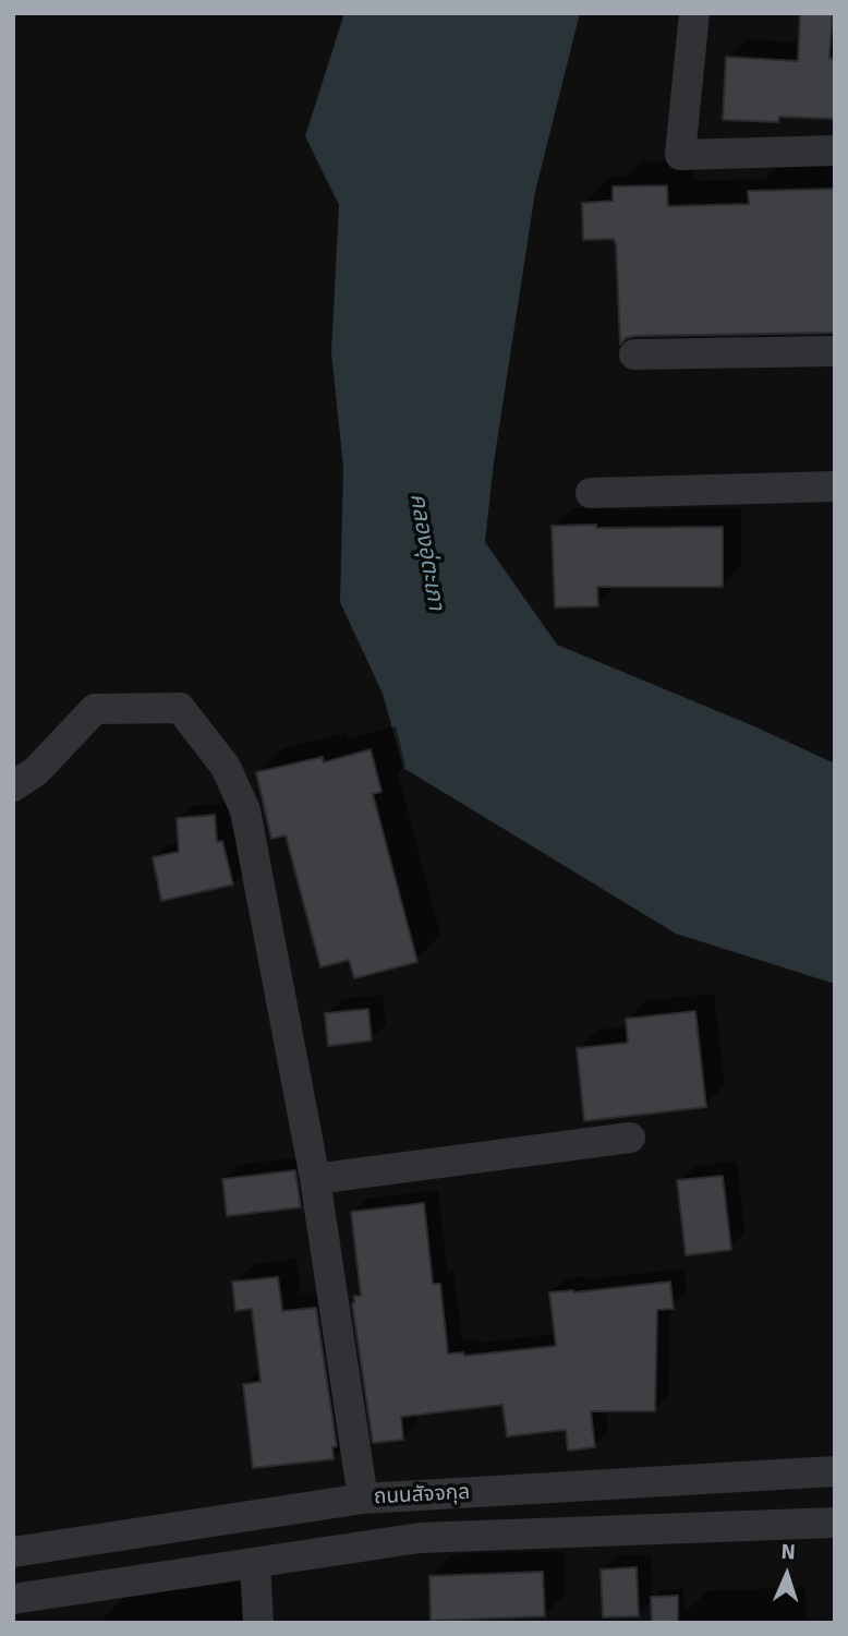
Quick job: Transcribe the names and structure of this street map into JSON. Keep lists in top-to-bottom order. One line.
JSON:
{"streets":{"street":["ถนนสัจจกุล"]},"water":["คลองอุ่ตะเภา"],"north":"top"}
